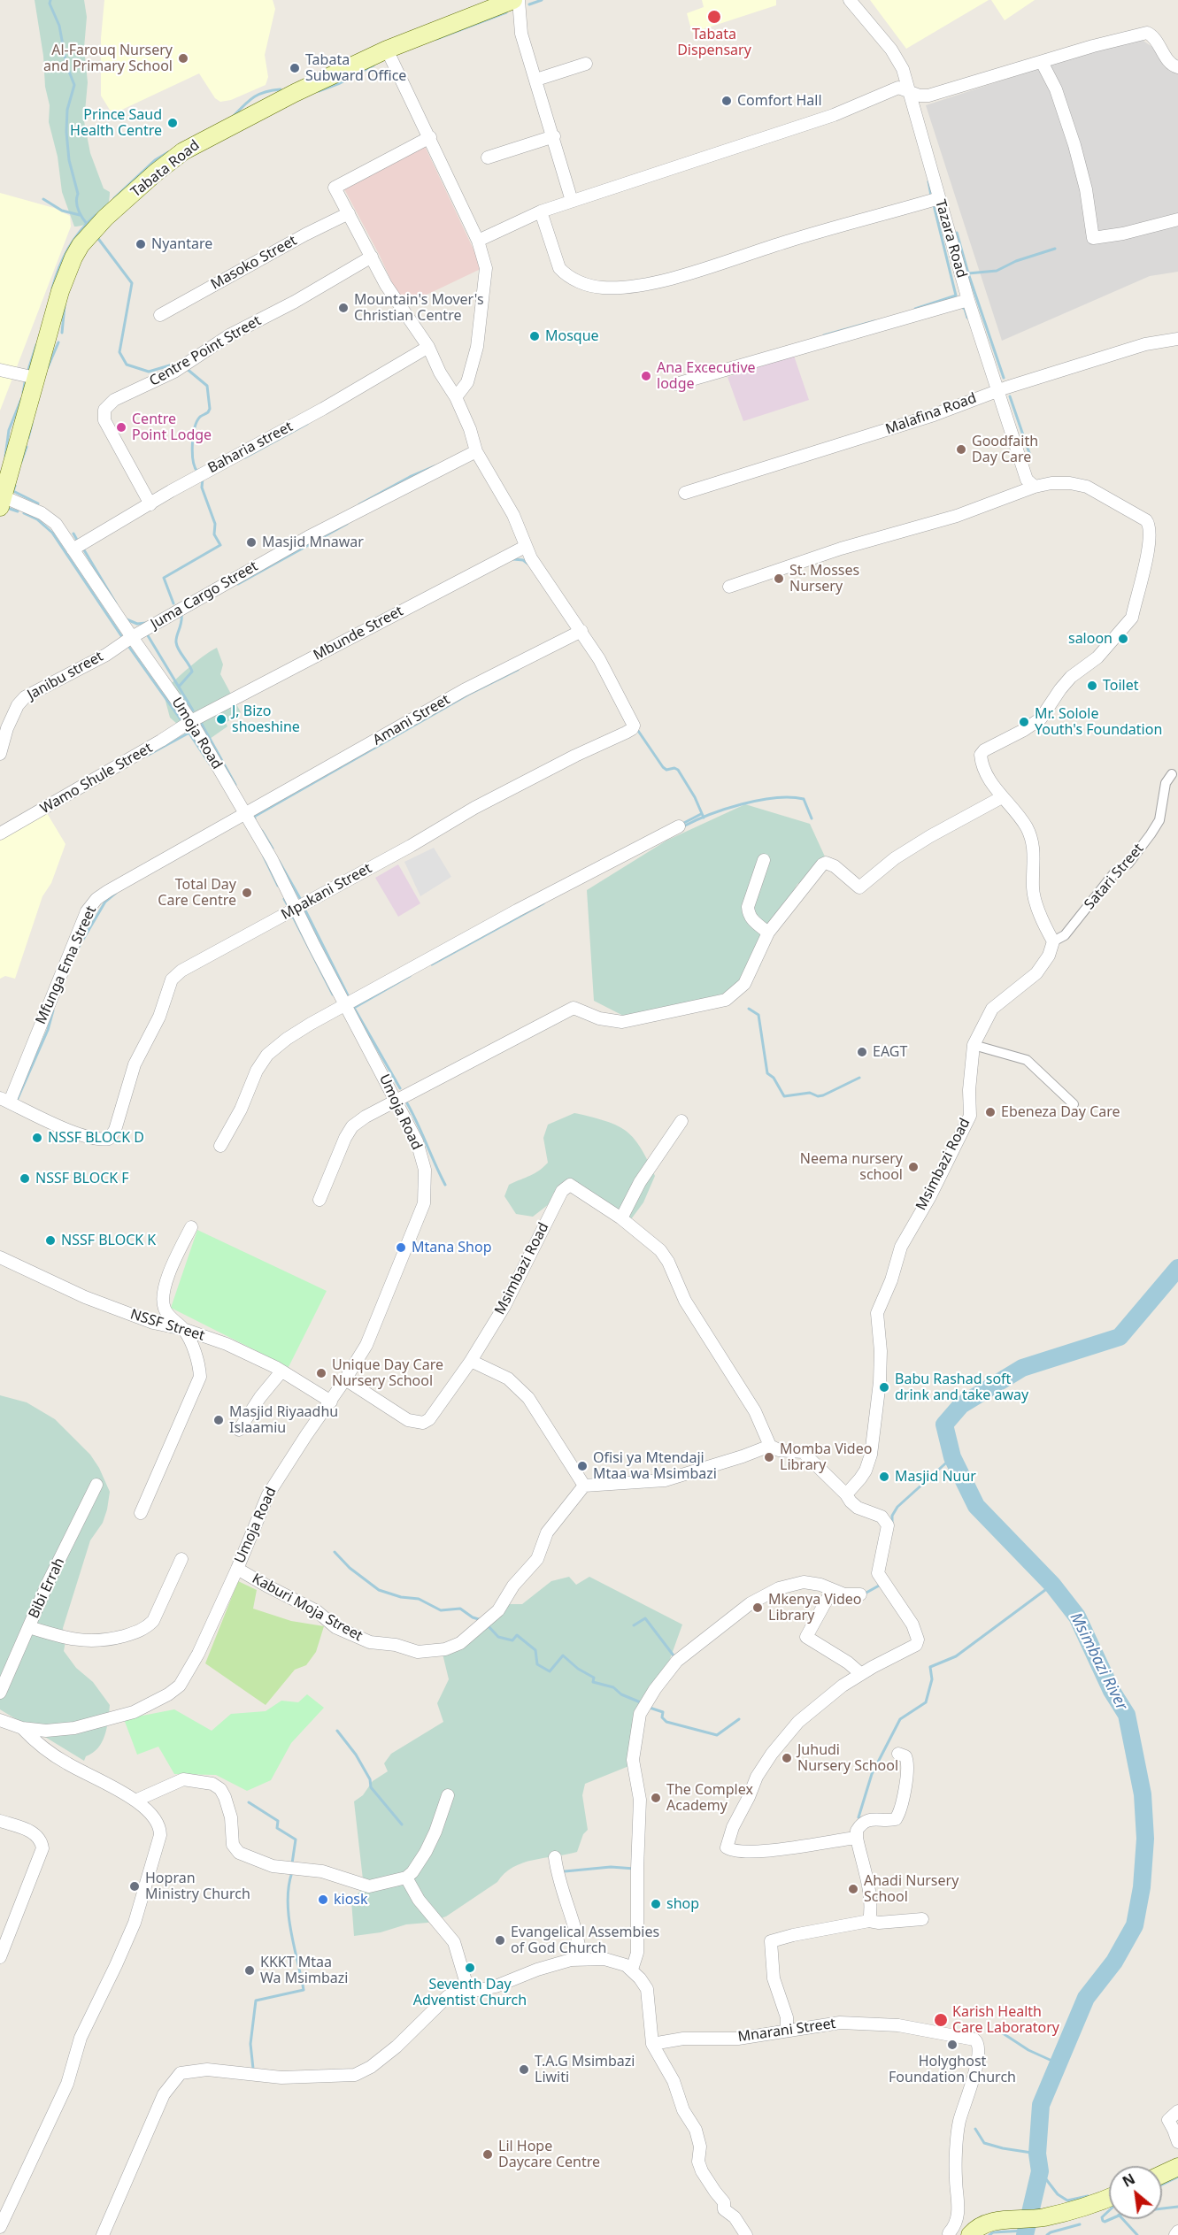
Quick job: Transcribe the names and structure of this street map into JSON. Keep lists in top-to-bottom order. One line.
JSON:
{"streets":{"main road":["Tabata Road"],"street":["Tazara Road","Masoko Street","Centre Point Street","Malafina Road","Baharia street","Juma Cargo Street","Mbunde Street","Janibu street","Amani Street","Umoja Road","Wamo Shule Street","Satari Street","Mpakani Street","Mfunga Ema Street","Msimbazi Road","NSSF Street","Bibi Errah","Kaburi Moja Street","Mnarani Street"]},"crossings":[["Tabata Road","Umoja Road"],["Tazara Road","Malafina Road"],["Centre Point Street","Baharia street"],["Baharia street","Umoja Road"],["Juma Cargo Street","Janibu street"],["Juma Cargo Street","Umoja Road"],["Mbunde Street","Umoja Road"],["Mbunde Street","Wamo Shule Street"],["Janibu street","Umoja Road"],["Amani Street","Umoja Road"],["Amani Street","Mpakani Street"],["Amani Street","Mfunga Ema Street"],["Umoja Road","Wamo Shule Street"],["Umoja Road","Mpakani Street"],["Umoja Road","Mfunga Ema Street"],["Umoja Road","Msimbazi Road"],["Umoja Road","NSSF Street"],["Umoja Road","Kaburi Moja Street"],["Satari Street","Msimbazi Road"],["Mpakani Street","Mfunga Ema Street"]],"water":["Msimbazi River"],"places":["Tabata Dispensary","Al-Farouq Nursery and Primary School","Tabata Subward Office","Comfort Hall","Prince Saud Health Centre","Nyantare","Mountain's Mover's Christian Centre","Mosque","Ana Excecutive lodge","Centre Point Lodge","Goodfaith Day Care","Masjid Mnawar","St. Mosses Nursery","saloon","Toilet","J, Bizo shoeshine","Mr. Solole Youth's Foundation","Total Day Care Centre","EAGT","Ebeneza Day Care","NSSF BLOCK D","Neema nursery school","NSSF BLOCK F","NSSF BLOCK K","Mtana Shop","Unique Day Care Nursery School","Babu Rashad soft drink and take away","Masjid Riyaadhu Islaamiu","Momba Video Library","Ofisi ya Mtendaji Mtaa wa Msimbazi","Masjid Nuur","Mkenya Video Library","Juhudi Nursery School","The Complex Academy","Hopran Ministry Church","Ahadi Nursery School","kiosk","shop","Evangelical Assembies of God Church","Seventh Day Adventist Church","KKKT Mtaa Wa Msimbazi","Karish Health Care Laboratory","Holyghost Foundation Church","T.A.G Msimbazi Liwiti","Lil Hope Daycare Centre"],"north":"top left"}
